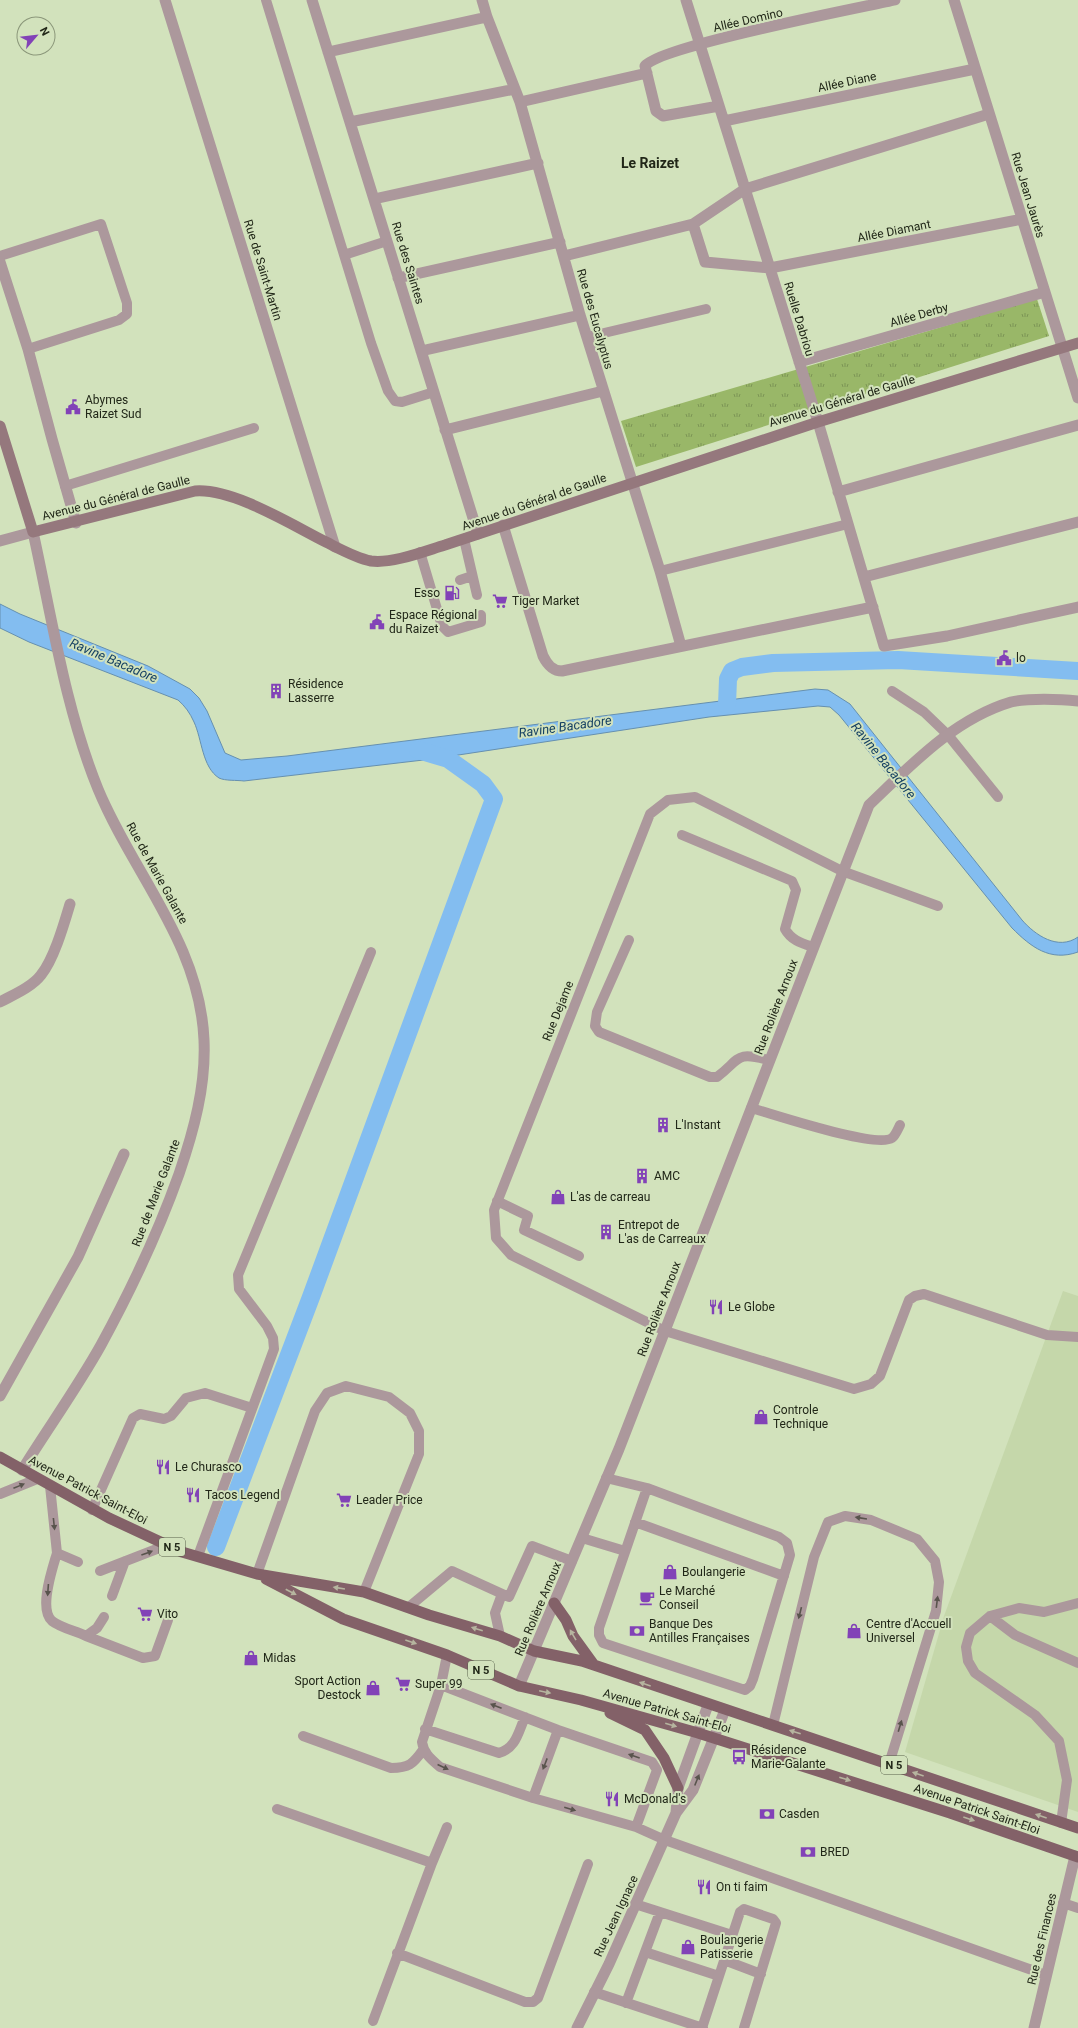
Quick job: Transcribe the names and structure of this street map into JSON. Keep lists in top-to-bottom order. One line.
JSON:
{"streets":{"main road":["Avenue du Général de Gaulle","Rue de Marie Galante","Avenue Patrick Saint-Eloi","N 5"],"street":["Allée Domino","Allée Diane","Rue Jean Jaurès","Allée Diamant","Rue des Saintes","Rue de Saint-Martin","Allée Derby","Rue des Eucalyptus","Ruelle Dabriou","Rue Rolière Arnoux","Rue Jean Ignace","Rue des Finances"],"lane":["Rue Dejame"]},"crossings":[["Allée Domino","Ruelle Dabriou"],["Allée Diane","Rue Jean Jaurès"],["Allée Diane","Ruelle Dabriou"],["Rue Jean Jaurès","Allée Diamant"],["Rue Jean Jaurès","Allée Derby"],["Rue Jean Jaurès","Avenue du Général de Gaulle"],["Allée Diamant","Ruelle Dabriou"],["Rue des Saintes","Avenue du Général de Gaulle"],["Rue de Saint-Martin","Avenue du Général de Gaulle"],["Allée Derby","Ruelle Dabriou"],["Rue des Eucalyptus","Avenue du Général de Gaulle"],["Ruelle Dabriou","Avenue du Général de Gaulle"],["Avenue du Général de Gaulle","Rue de Marie Galante"],["Rue de Marie Galante","Avenue Patrick Saint-Eloi"],["Rue Rolière Arnoux","Rue Dejame"],["Rue Rolière Arnoux","Avenue Patrick Saint-Eloi"],["Avenue Patrick Saint-Eloi","Rue Jean Ignace"],["Avenue Patrick Saint-Eloi","Rue des Finances"]],"districts":["Le Raizet"],"water":["Ravine Bacadore"],"places":{"public building":["Abymes Raizet Sud","Espace Régional du Raizet","lo"],"fuel station":["Esso"],"supermarket":["Tiger Market","Leader Price","Vito","Super 99"],"building":["Résidence Lasserre","L'Instant","AMC","Entrepot de L'as de Carreaux"],"shop":["L'as de carreau","Controle Technique","Boulangerie","Centre d'Accuell Universel","Midas","Sport Action Destock","Boulangerie Patisserie"],"restaurant":["Le Globe","Le Churasco","Tacos Legend","McDonald's","On ti faim"],"cafe":["Le Marché Conseil"],"bank":["Banque Des Antilles Françaises","Casden","BRED"],"bus stop":["Résidence Marie-Galante"]},"north":"top right"}
